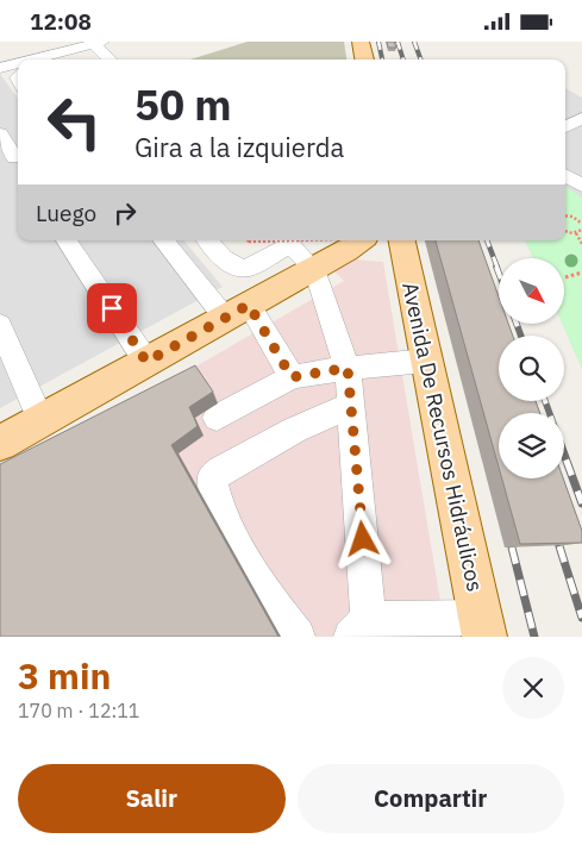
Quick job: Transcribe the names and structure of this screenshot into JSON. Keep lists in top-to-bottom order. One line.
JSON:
{"streets":{"main road":["Avenida De Recursos Hidráulicos"]},"north":"bottom right","page":{"status":"12:08","turn":["50 m","Gira a la izquierda"],"then":"Luego","heading":["3 min","170 m · 12:11"],"buttons":["Salir","Compartir"]}}
